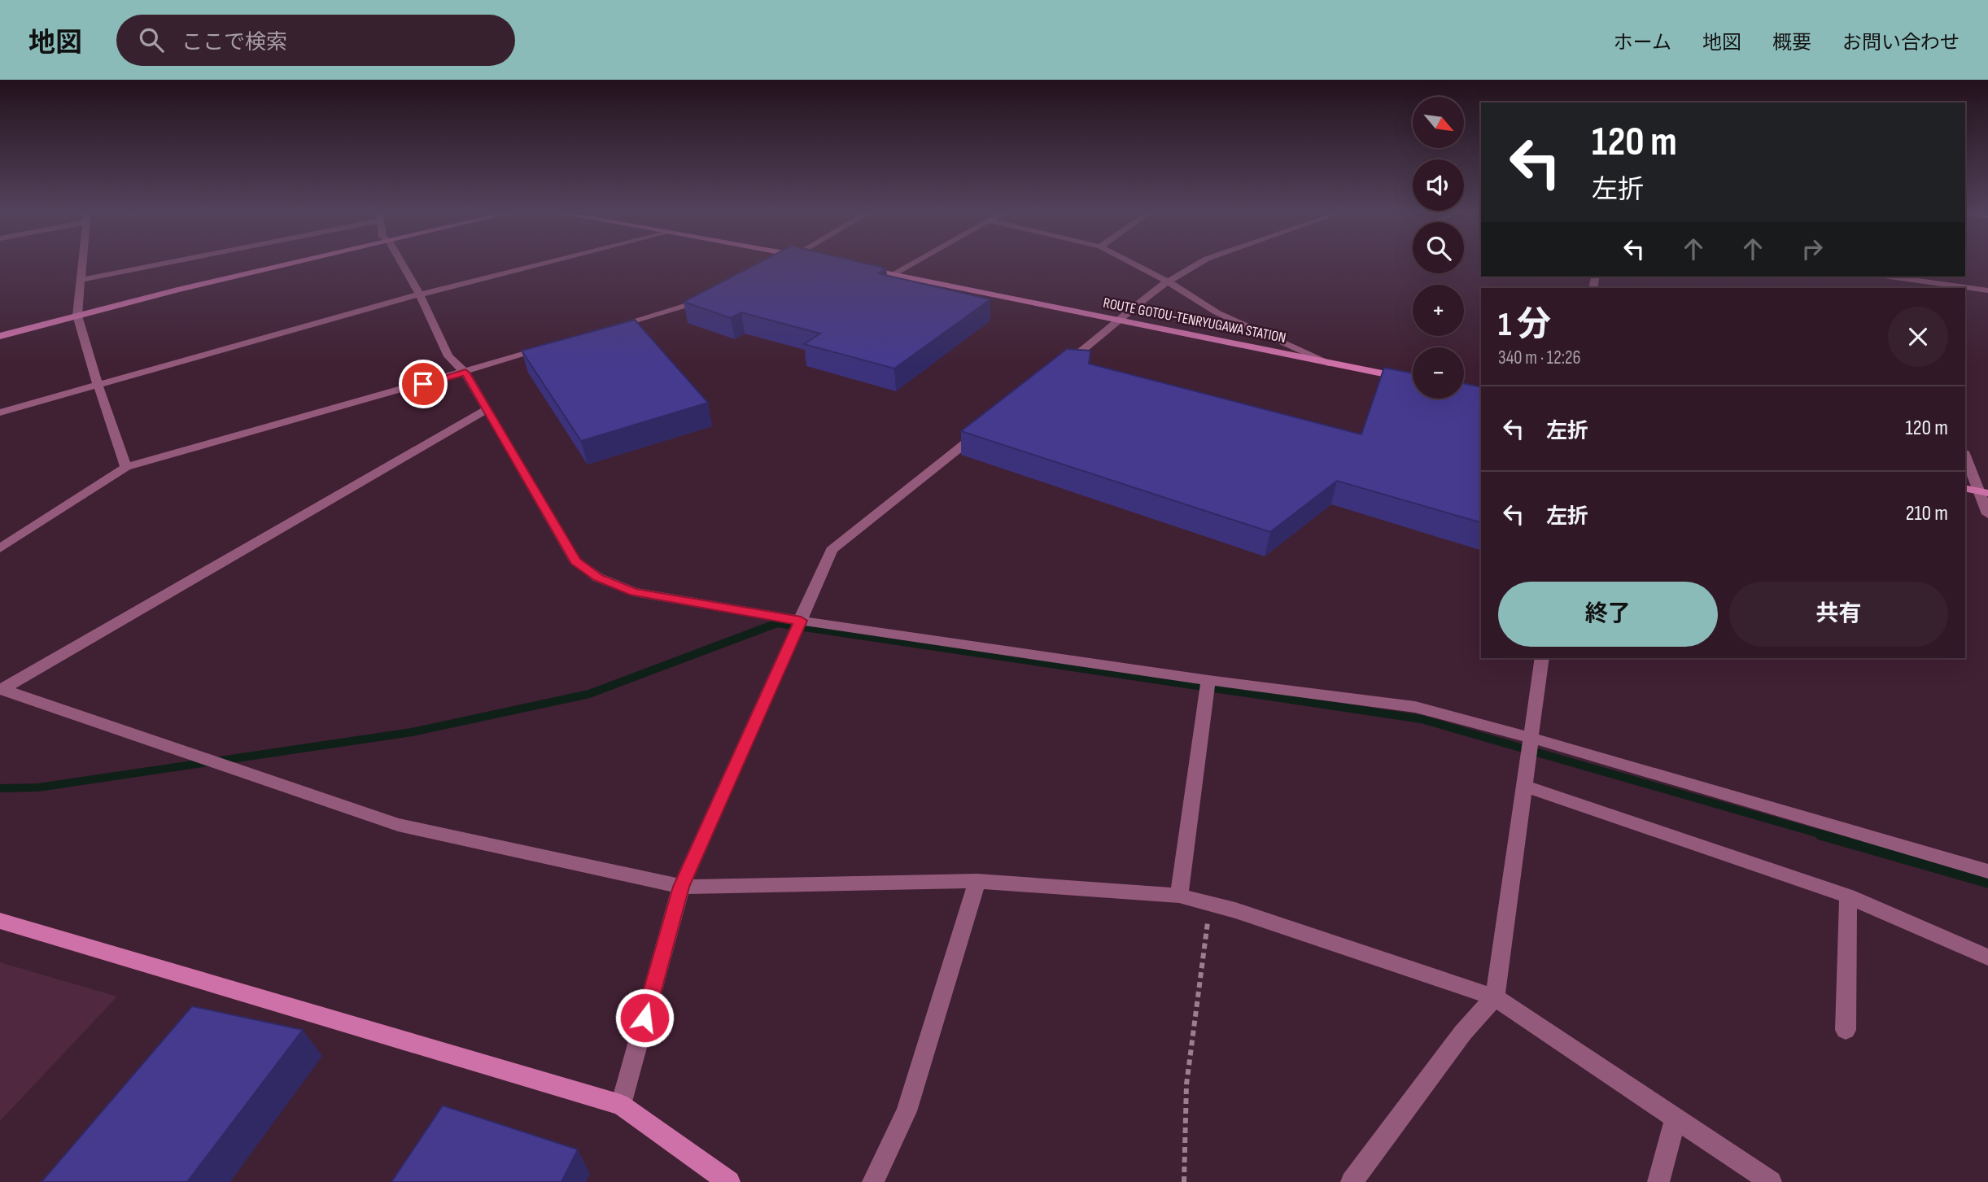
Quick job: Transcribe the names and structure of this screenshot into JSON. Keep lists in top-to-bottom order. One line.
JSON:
{"streets":{"main road":["ROUTE GOTOU-TENRYUGAWA STATION"]},"north":"bottom right","page":{"header":"地図","search":"ここで検索","nav":["ホーム","地図","概要","お問い合わせ"],"map_buttons":["+","−"],"turn":["120 m","左折"],"heading":["1 分","340 m · 12:26"],"list":[{"name":"左折","value":"120 m"},{"name":"左折","value":"210 m"}],"buttons":["終了","共有"]}}
